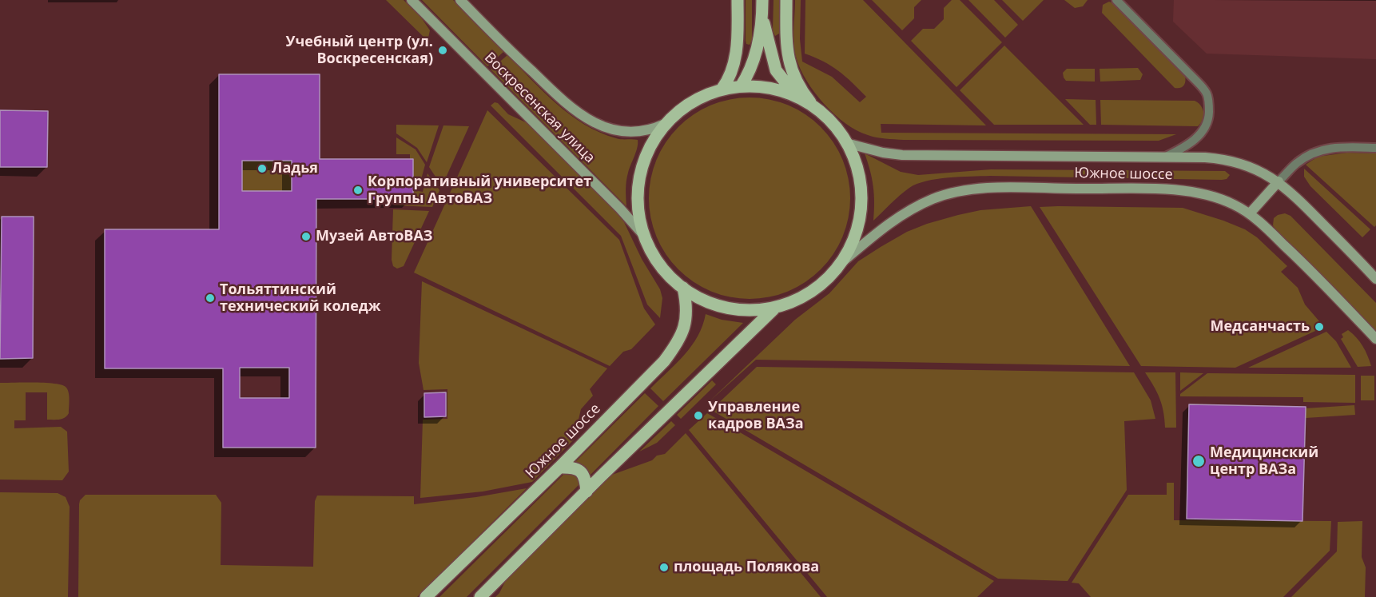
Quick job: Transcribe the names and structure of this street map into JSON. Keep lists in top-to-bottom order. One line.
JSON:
{"streets":{"main road":["Воскресенская улица","Южное шоссе"]},"places":["Учебный центр (ул. Воскресенская)","Ладья","Корпоративный университет Группы АвтоВАЗ","Музей АвтоВАЗ","Тольяттинский технический коледж","Медсанчасть","Управление кадров ВАЗа","Медицинский центр ВАЗа","площадь Полякова"]}
